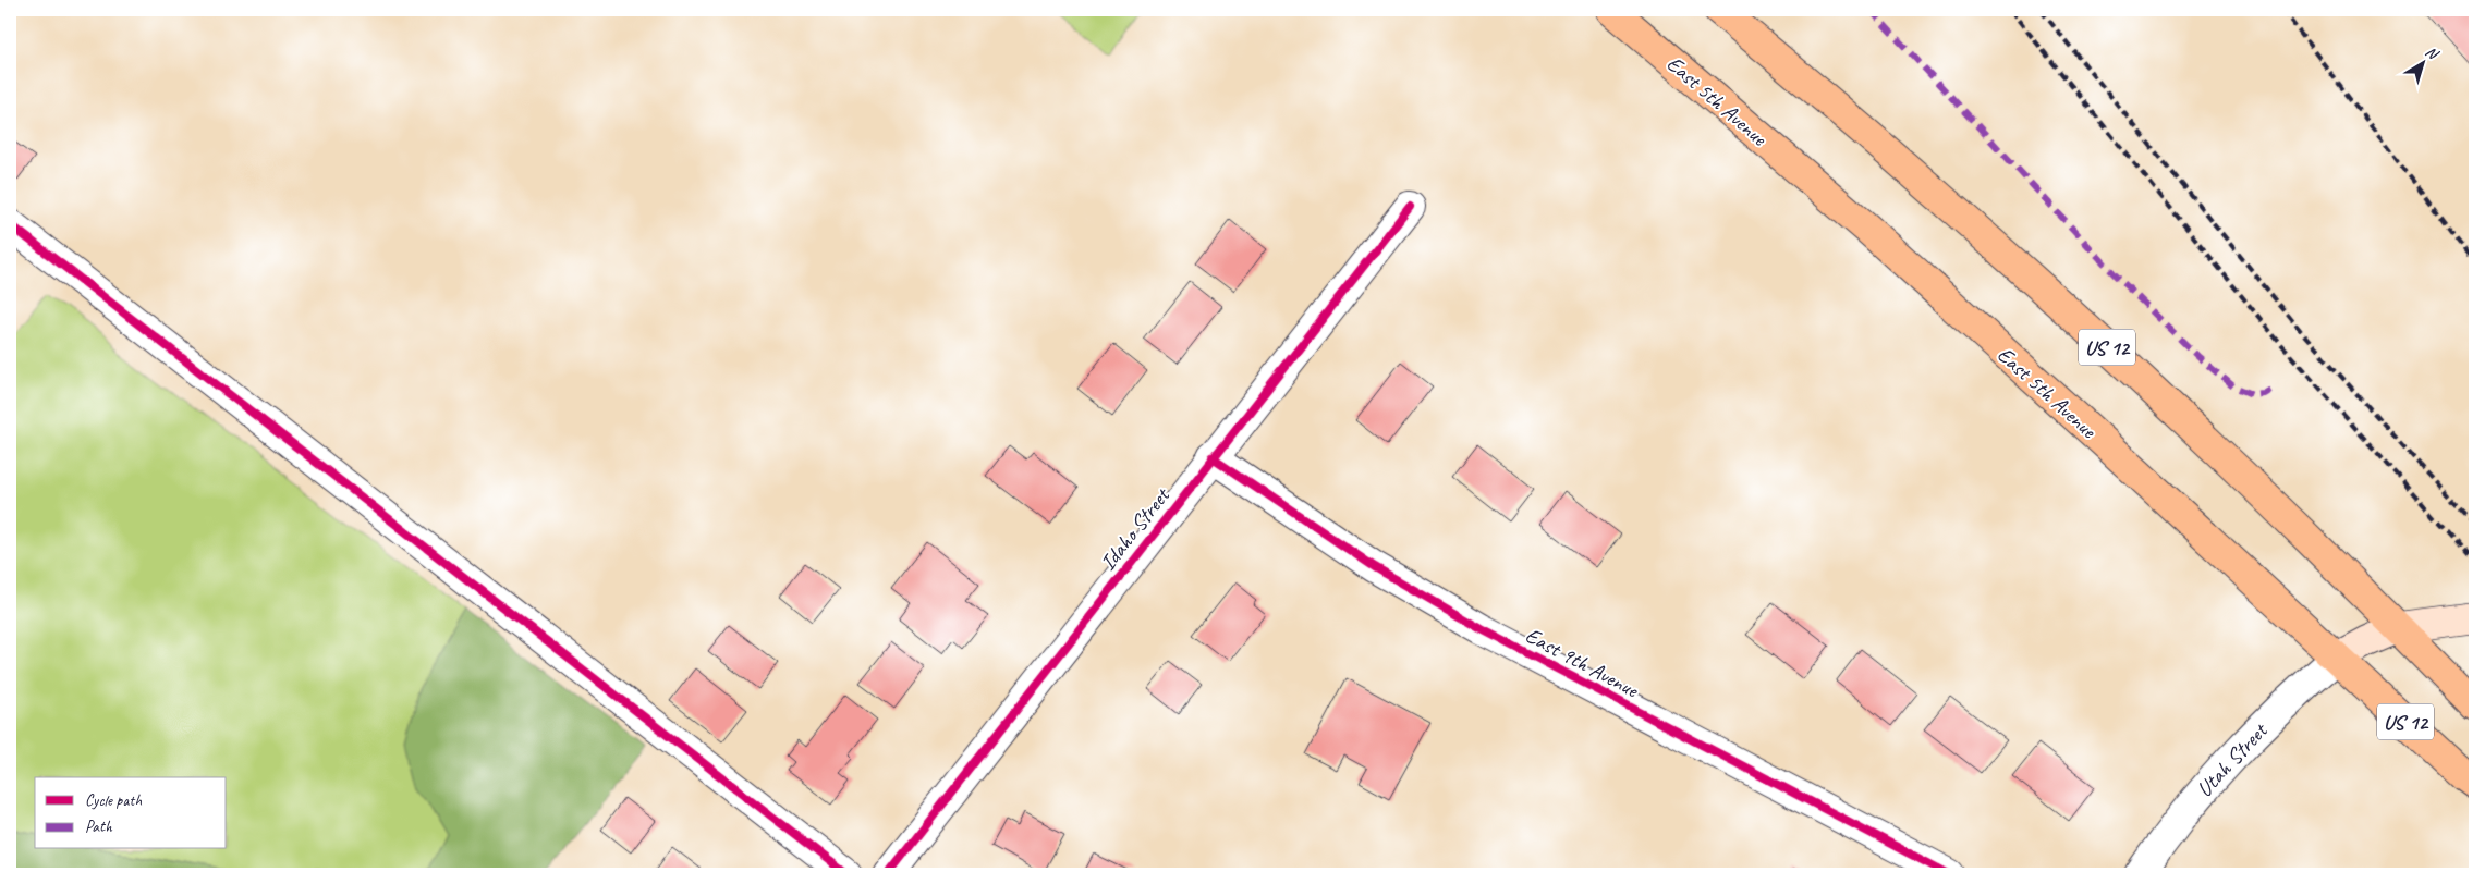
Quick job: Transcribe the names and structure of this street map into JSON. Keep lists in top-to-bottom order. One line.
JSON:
{"streets":{"main road":["East 5th Avenue","US 12"],"street":["Idaho Street","East 9th Avenue","Utah Street"]},"crossings":[["East 5th Avenue","Utah Street"],["Idaho Street","East 9th Avenue"]],"legend":["Cycle path","Path"],"north":"top right"}
